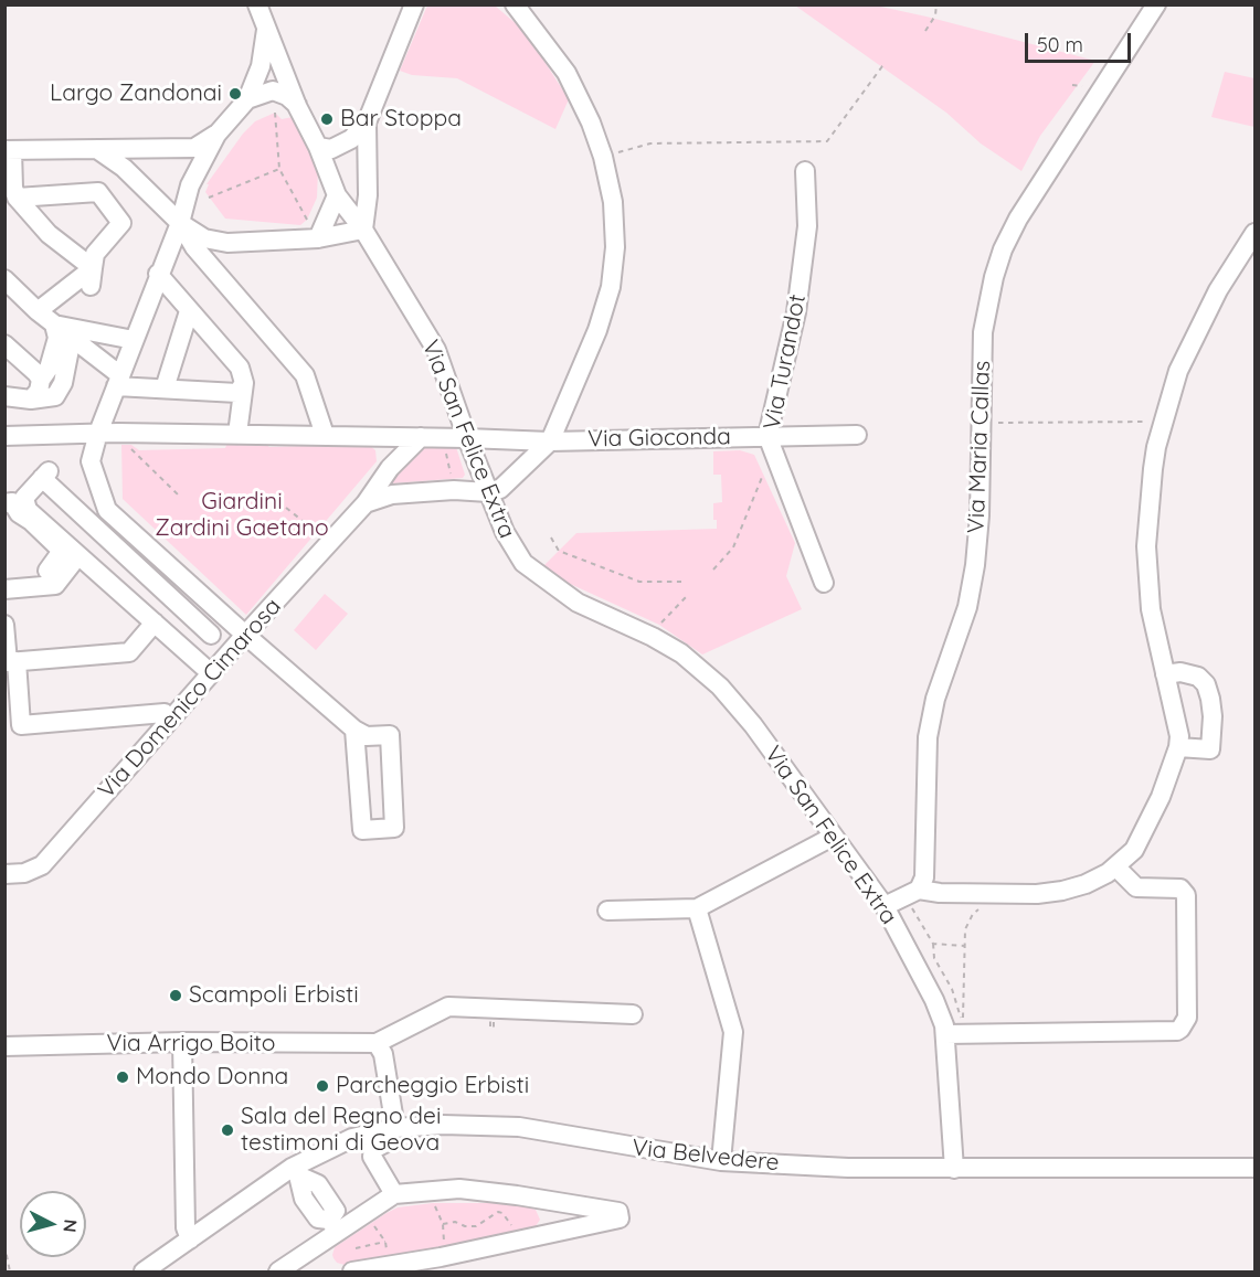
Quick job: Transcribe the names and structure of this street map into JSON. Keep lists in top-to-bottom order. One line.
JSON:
{"streets":{"street":["Via Turandot","Via Gioconda","Via San Felice Extra","Via Maria Callas","Via Domenico Cimarosa","Via Arrigo Boito","Via Belvedere"]},"crossings":[["Via Turandot","Via Gioconda"],["Via Gioconda","Via San Felice Extra"],["Via Gioconda","Via Domenico Cimarosa"],["Via San Felice Extra","Via Belvedere"]],"parks":["Giardini Zardini Gaetano"],"places":["Largo Zandonai","Bar Stoppa","Scampoli Erbisti","Mondo Donna","Parcheggio Erbisti","Sala del Regno dei testimoni di Geova"],"scale_bar":"50 m","north":"right"}
